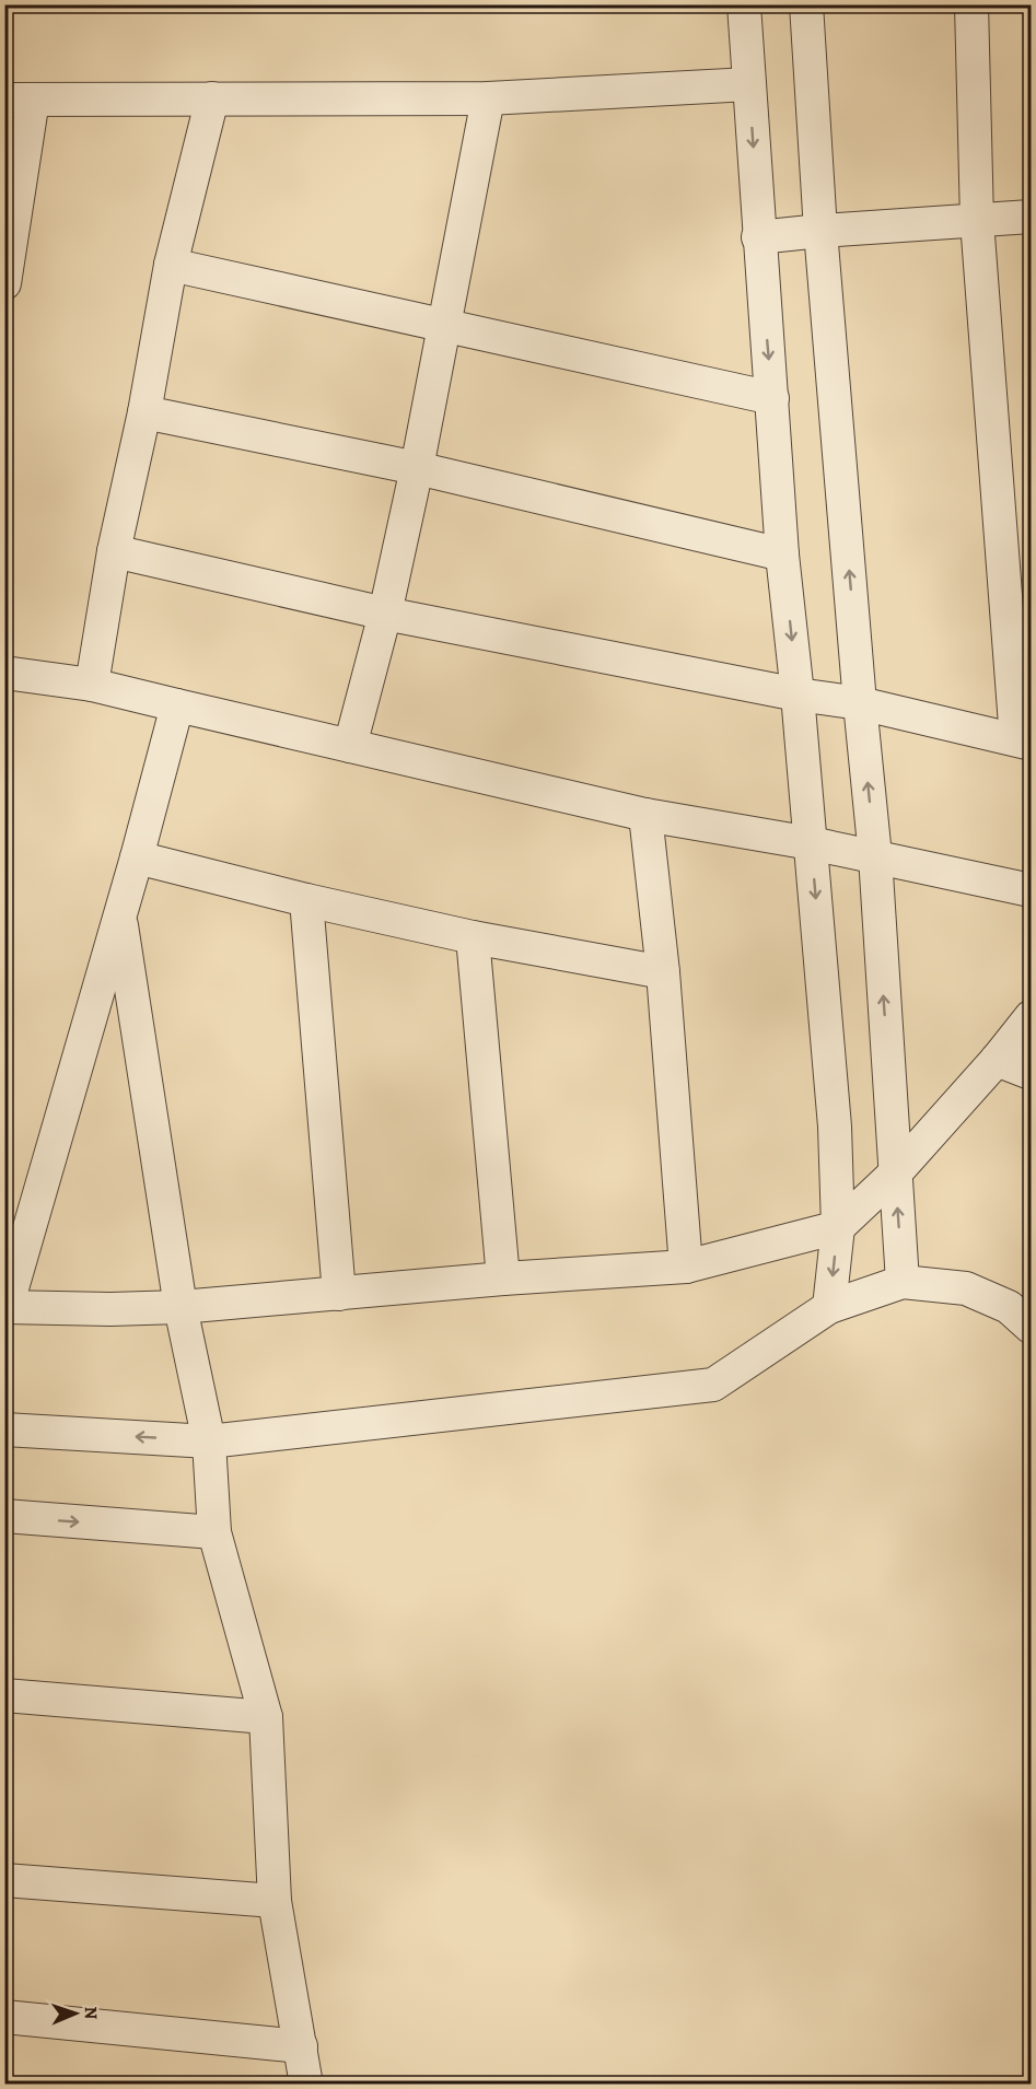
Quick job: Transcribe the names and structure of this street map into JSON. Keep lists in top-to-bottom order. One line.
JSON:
{"north":"right"}
